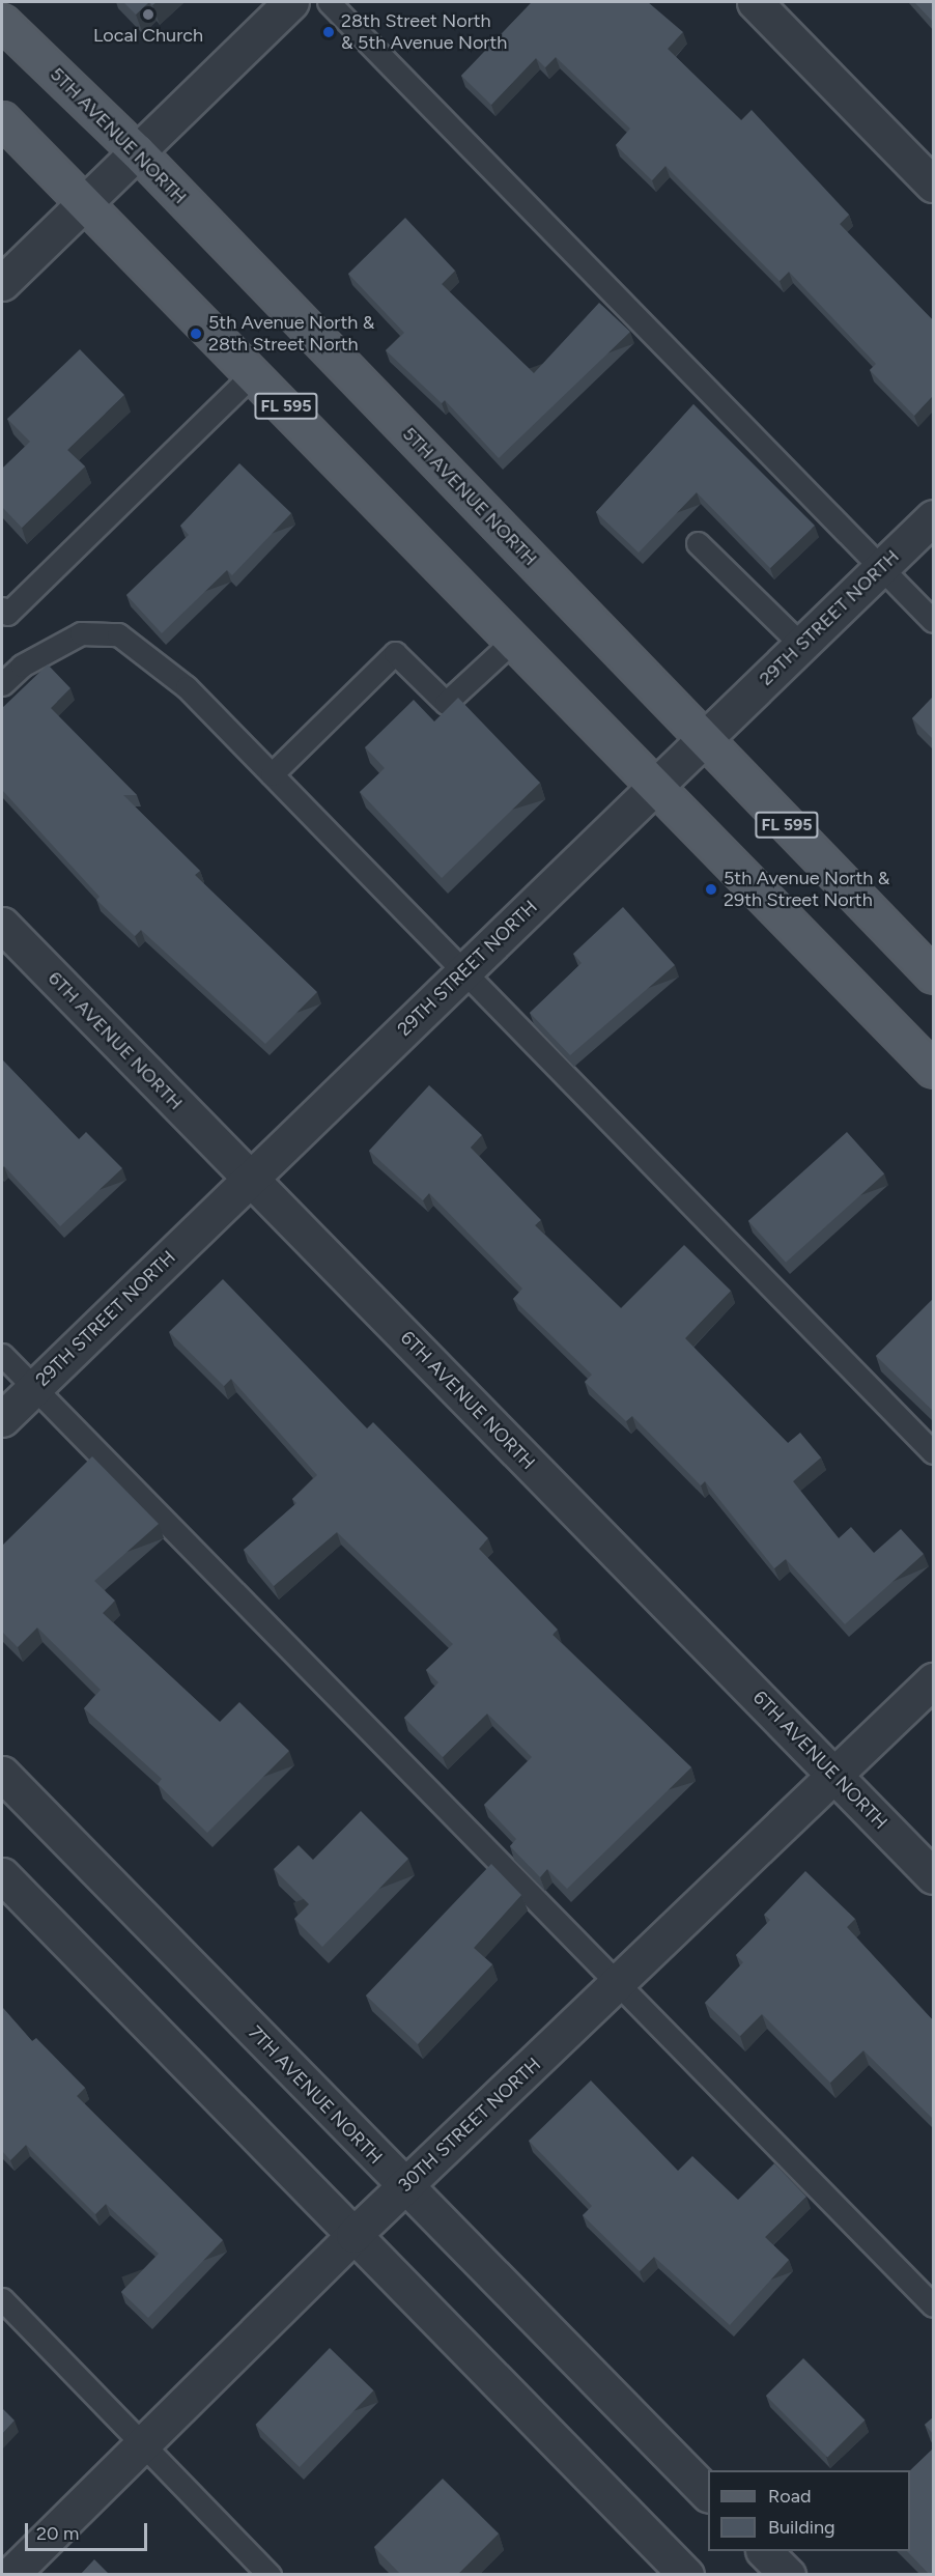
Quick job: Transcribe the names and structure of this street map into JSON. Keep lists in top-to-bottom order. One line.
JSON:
{"streets":{"main road":["5TH AVENUE NORTH","FL 595"],"street":["29TH STREET NORTH","6TH AVENUE NORTH","7TH AVENUE NORTH","30TH STREET NORTH"]},"crossings":[["5TH AVENUE NORTH","29TH STREET NORTH"],["FL 595","29TH STREET NORTH"],["29TH STREET NORTH","6TH AVENUE NORTH"],["6TH AVENUE NORTH","30TH STREET NORTH"],["7TH AVENUE NORTH","30TH STREET NORTH"]],"places":["Local Church","28th Street North & 5th Avenue North","5th Avenue North & 28th Street North","5th Avenue North & 29th Street North"],"legend":["Road","Building"],"scale_bar":"20 m"}
